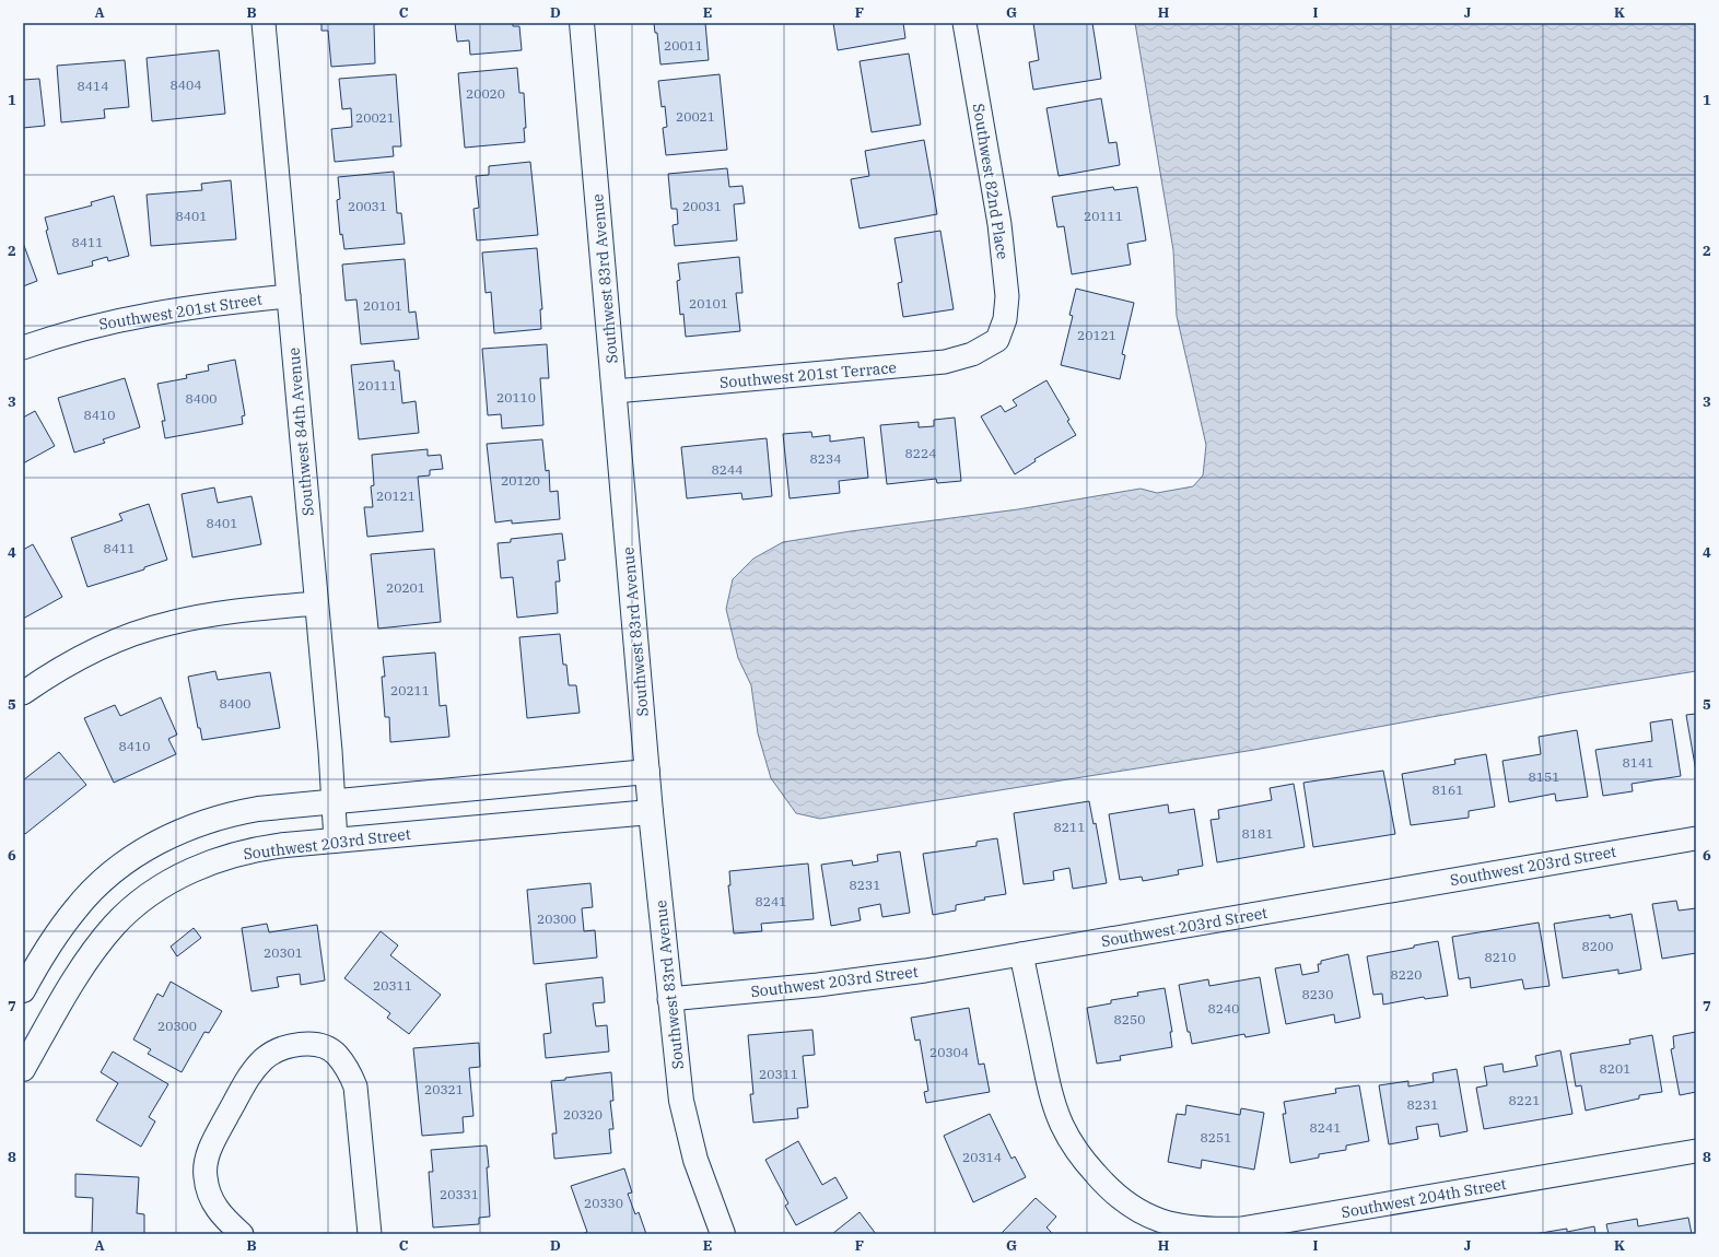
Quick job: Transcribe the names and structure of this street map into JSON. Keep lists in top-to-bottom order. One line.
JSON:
{"streets":{"street":["Southwest 82nd Place","Southwest 83rd Avenue","Southwest 201st Street","Southwest 201st Terrace","Southwest 84th Avenue","Southwest 203rd Street","Southwest 204th Street"]},"crossings":[["Southwest 82nd Place","Southwest 201st Terrace"],["Southwest 83rd Avenue","Southwest 201st Terrace"],["Southwest 83rd Avenue","Southwest 203rd Street"],["Southwest 201st Street","Southwest 84th Avenue"],["Southwest 84th Avenue","Southwest 203rd Street"],["Southwest 203rd Street","Southwest 204th Street"]],"house_numbers":["20011","8404","8414","20020","20021","20021","20031","20031","8401","20111","8411","20101","20101","20121","20111","20110","8400","8410","8224","8234","8244","20120","20121","8401","8411","20201","20211","8400","8410","8141","8151","8161","8211","8181","8231","8241","20300","8200","20301","8210","8220","20311","8230","8240","8250","20300","20304","8201","20311","20321","8221","8231","20320","8241","8251","20314","20331","20330"],"grid":{"columns":["A","B","C","D","E","F","G","H","I","J","K"],"rows":["1","2","3","4","5","6","7","8"]}}
